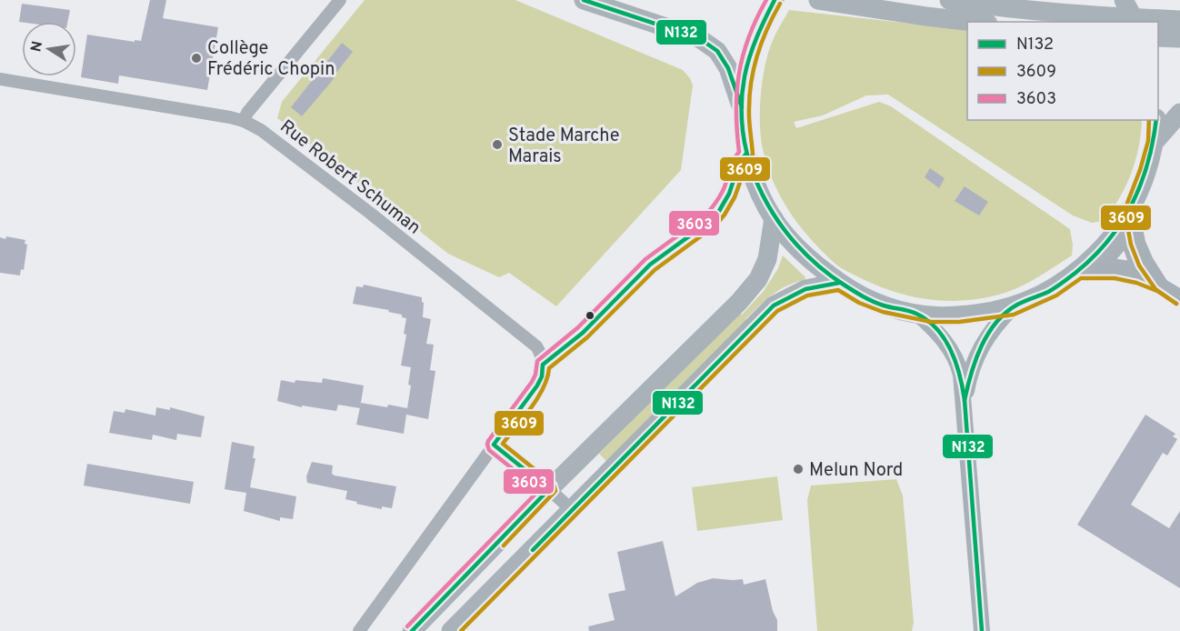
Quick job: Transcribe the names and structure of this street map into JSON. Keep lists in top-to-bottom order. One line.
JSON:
{"streets":{"street":["Rue Robert Schuman"]},"places":["Collège Frédéric Chopin","Stade Marche Marais","Melun Nord"],"lines":["transit line N132","transit line 3603","transit line 3609"],"legend":["N132","3609","3603"],"north":"left"}
